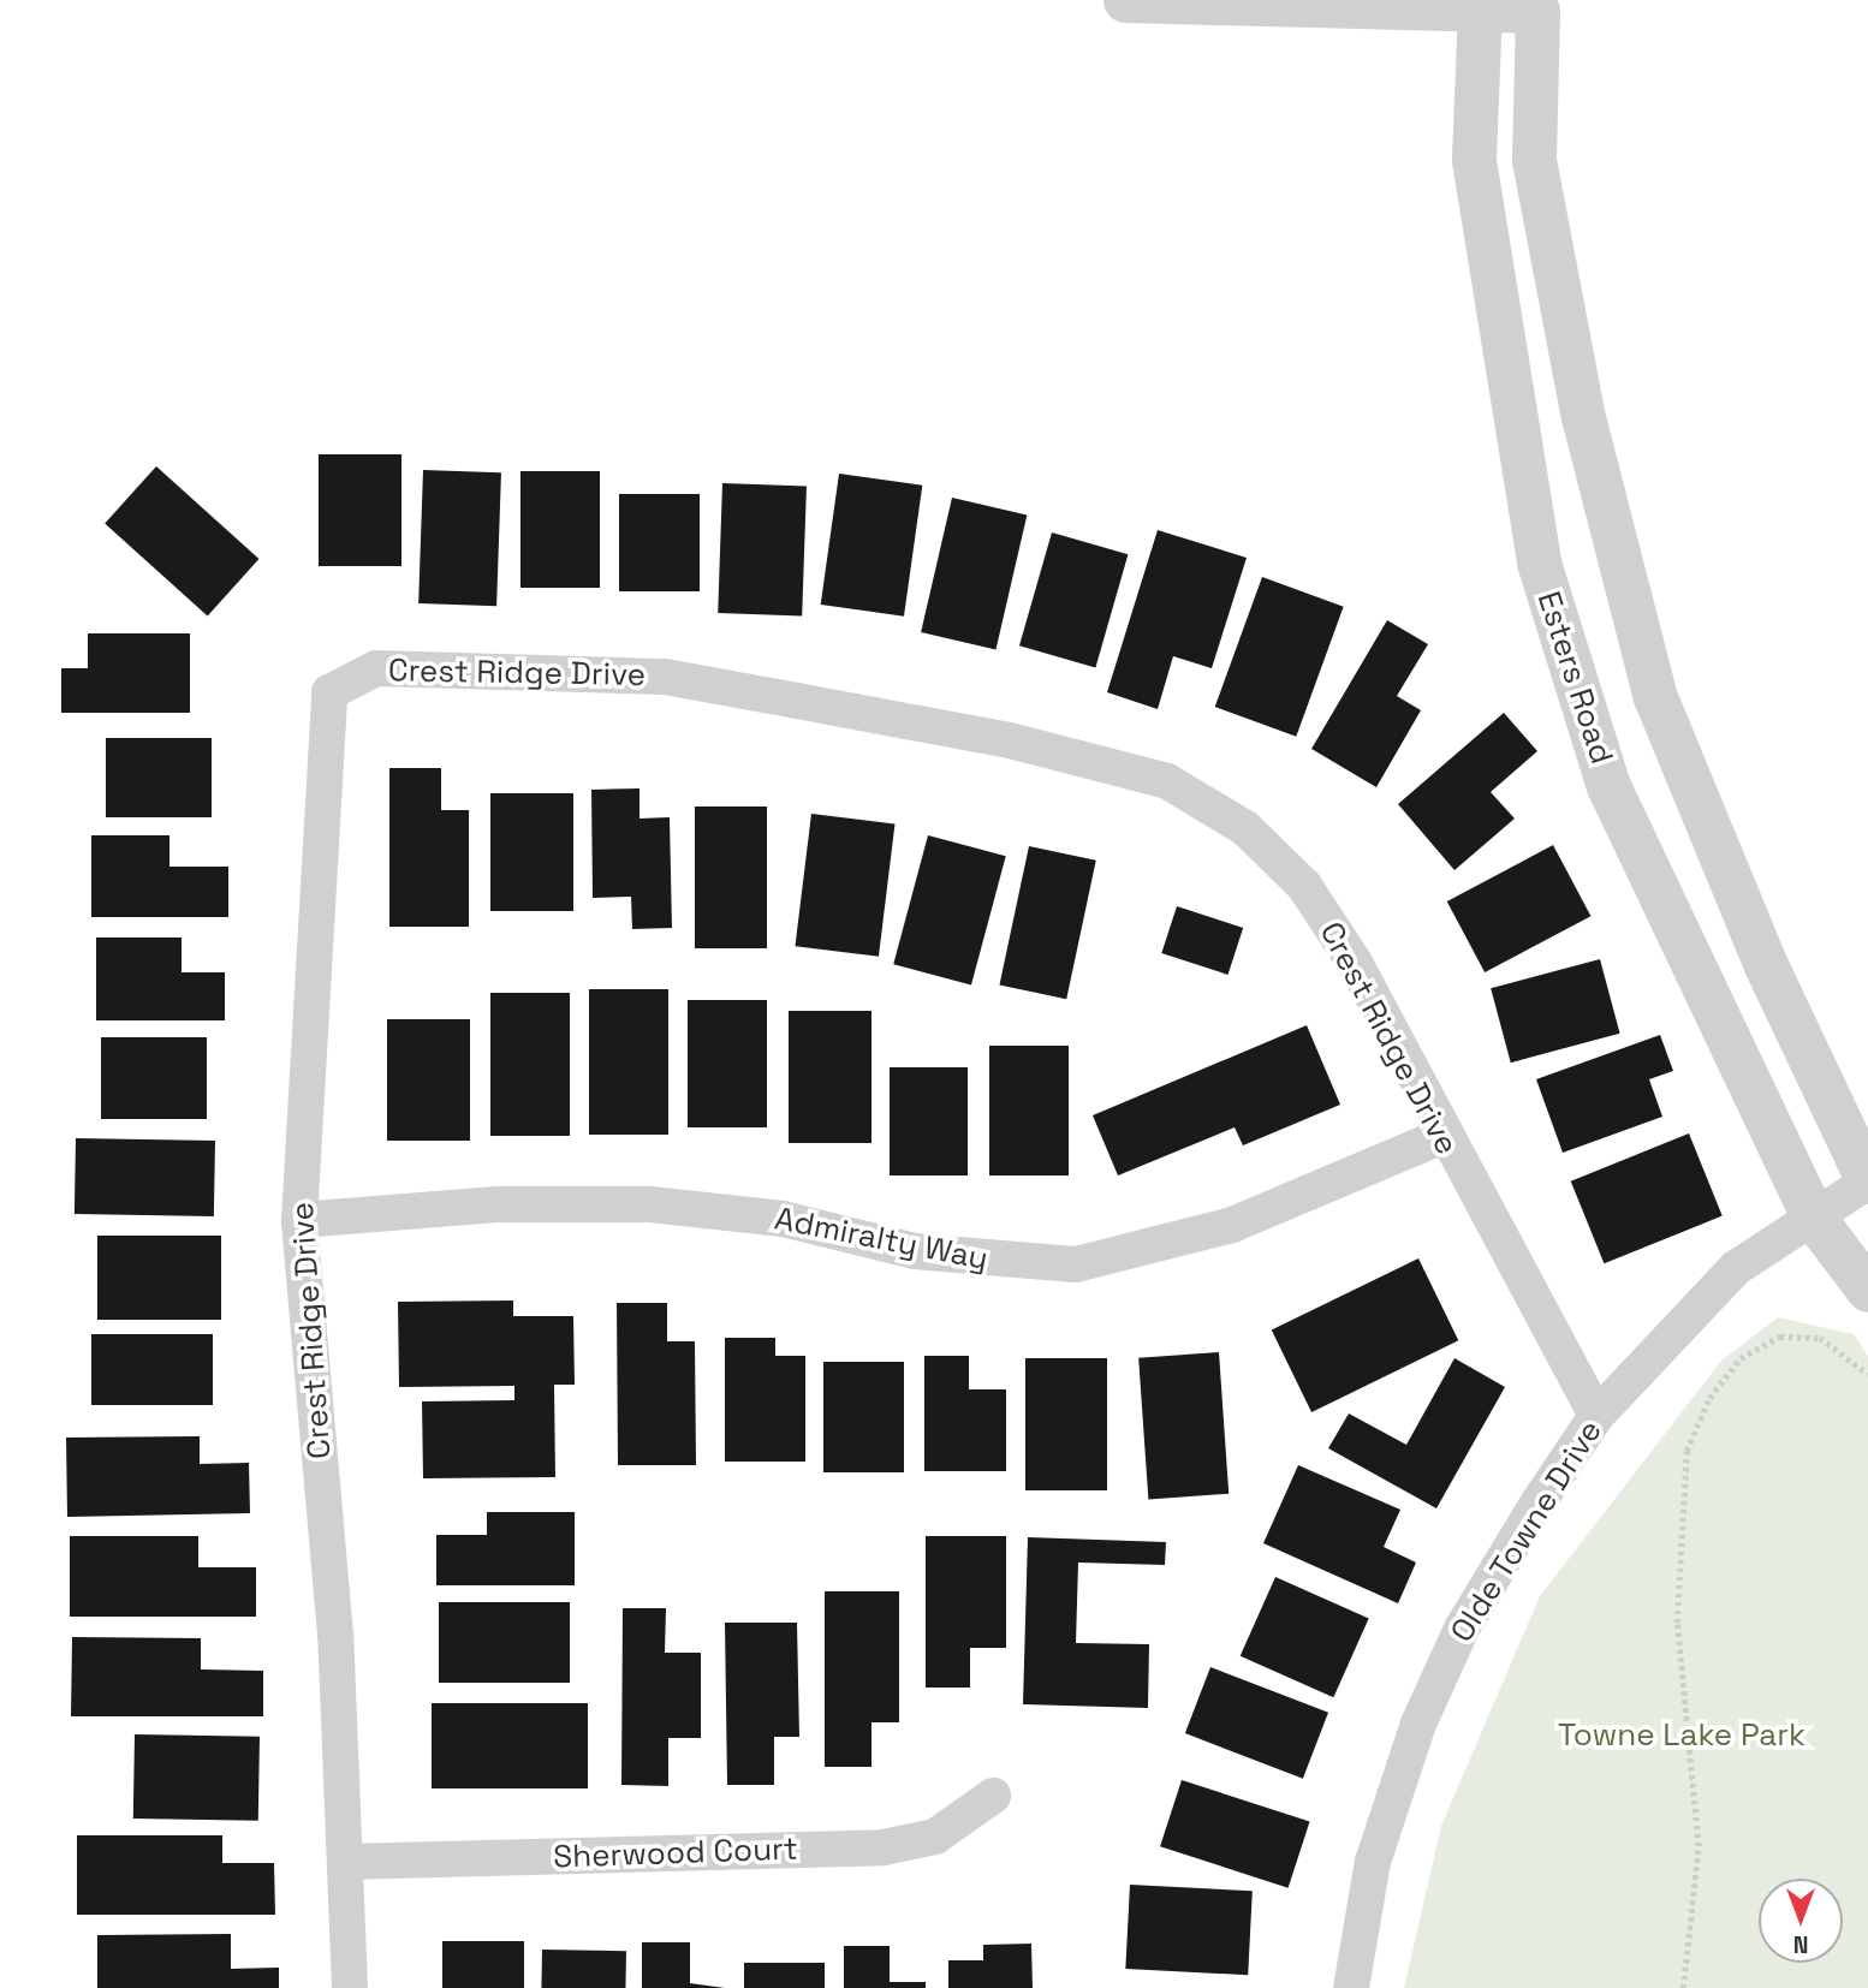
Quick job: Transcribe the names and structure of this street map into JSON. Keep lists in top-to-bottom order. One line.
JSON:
{"streets":{"street":["Crest Ridge Drive","Esters Road","Admiralty Way","Olde Towne Drive","Sherwood Court"]},"crossings":[["Crest Ridge Drive","Admiralty Way"],["Crest Ridge Drive","Olde Towne Drive"],["Crest Ridge Drive","Sherwood Court"],["Esters Road","Olde Towne Drive"]],"parks":["Towne Lake Park"],"north":"bottom"}
